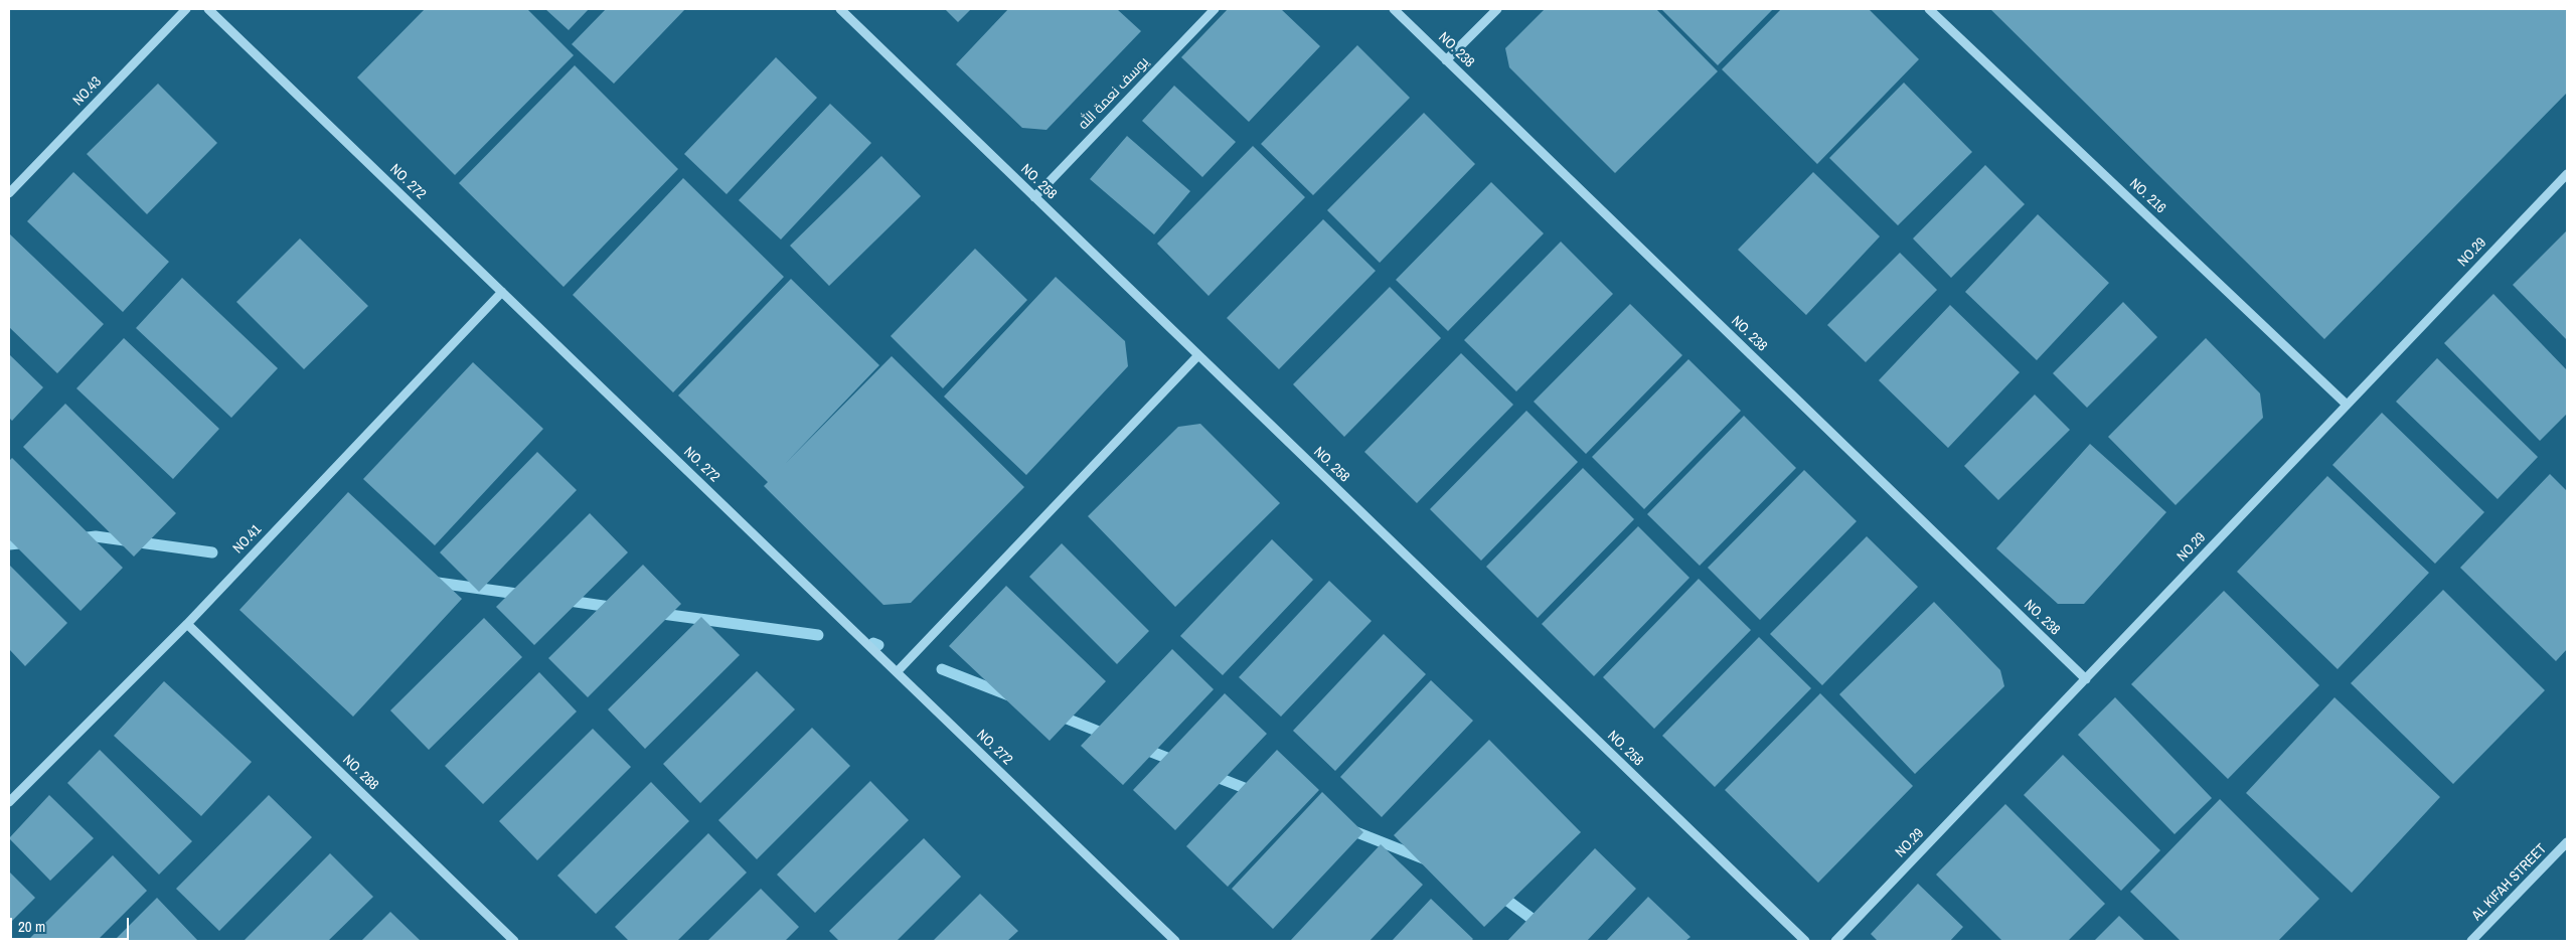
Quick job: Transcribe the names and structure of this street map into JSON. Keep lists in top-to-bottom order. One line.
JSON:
{"streets":{"street":["NO. 238","NO.43","يوسف نعمة الله","NO. 272","NO. 258","NO. 216","NO.29","NO.41","NO. 288","AL KIFAH STREET"]},"crossings":[["NO. 238","NO.29"],["يوسف نعمة الله","NO. 258"],["NO. 272","NO.41"],["NO. 216","NO.29"],["NO.41","NO. 288"]],"scale_bar":"20 m"}
